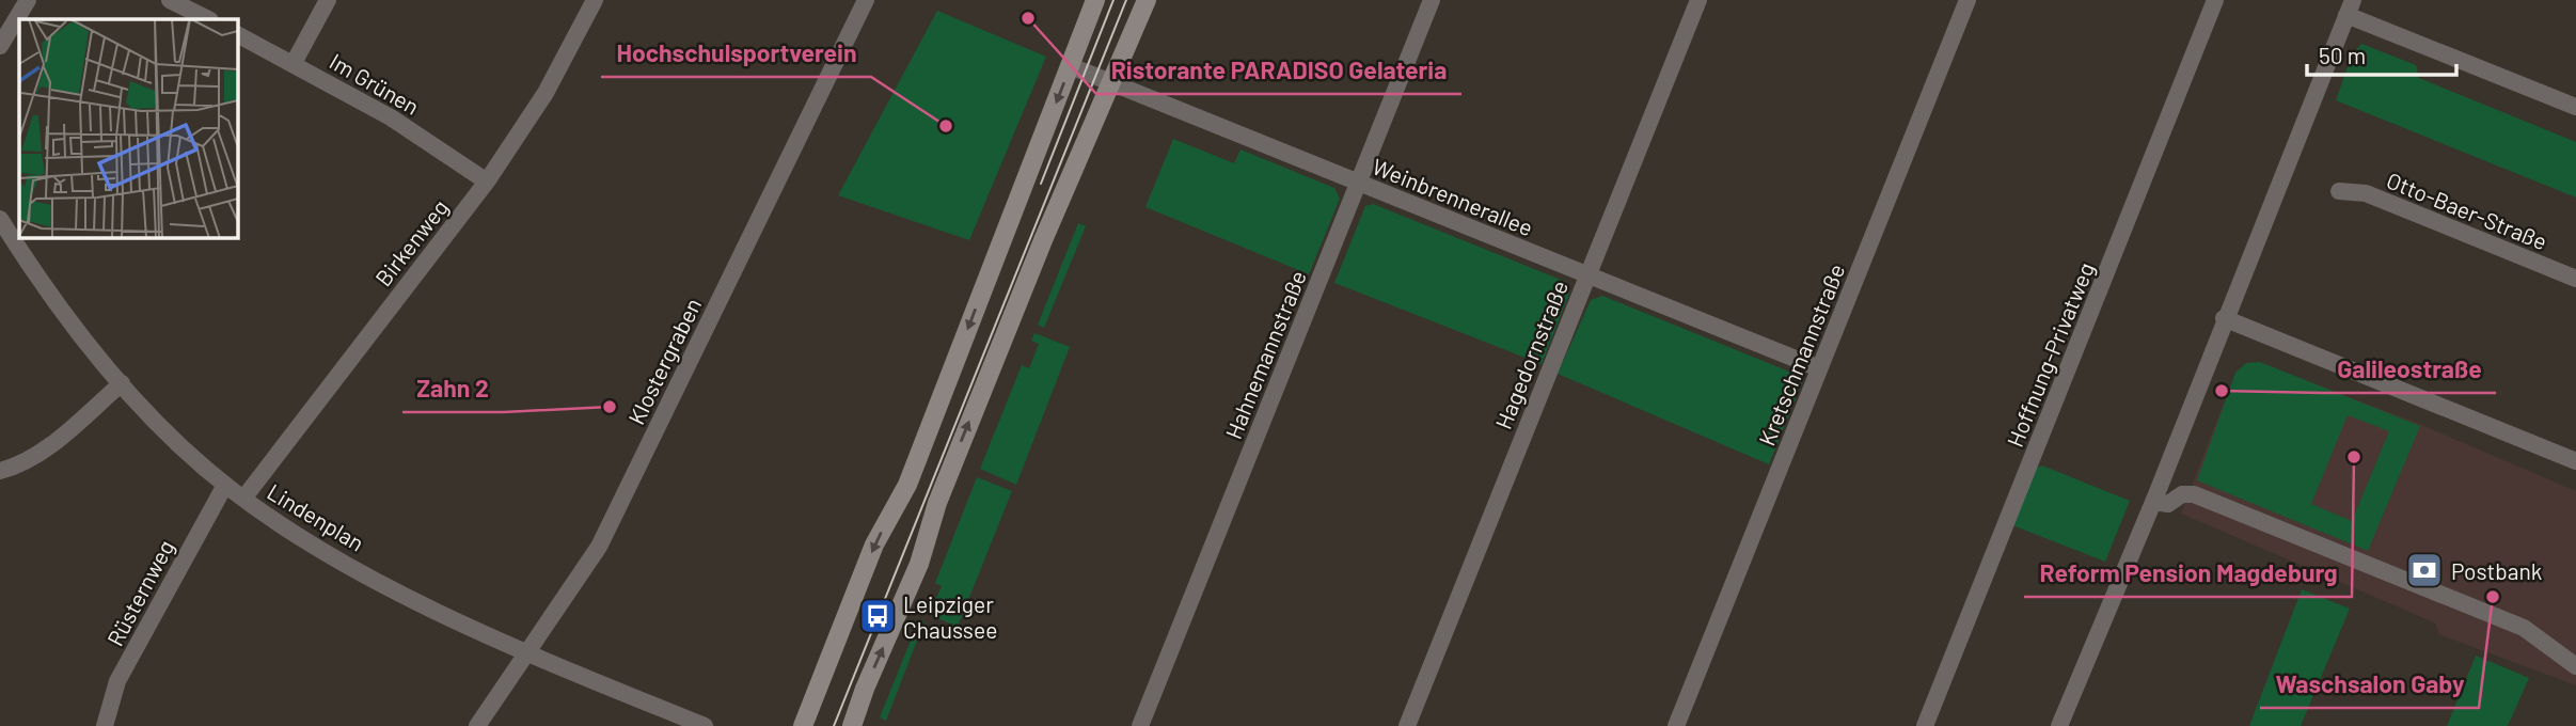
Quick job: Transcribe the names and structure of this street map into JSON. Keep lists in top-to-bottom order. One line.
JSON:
{"streets":{"street":["Im Grünen","Weinbrennerallee","Otto-Baer-Straße","Birkenweg","Hahnemannstraße","Hagedornstraße","Kretschmannstraße","Hoffnung-Privatweg","Klostergraben","Lindenplan","Rüsternweg"]},"crossings":[["Im Grünen","Birkenweg"],["Weinbrennerallee","Hahnemannstraße"],["Weinbrennerallee","Hagedornstraße"],["Weinbrennerallee","Kretschmannstraße"],["Birkenweg","Lindenplan"],["Klostergraben","Lindenplan"],["Lindenplan","Rüsternweg"]],"places":{"other":["Ristorante PARADISO Gelateria","Hochschulsportverein","Galileostraße","Zahn 2","Reform Pension Magdeburg","Waschsalon Gaby"],"bank":["Postbank"],"bus stop":["Leipziger Chaussee"]},"scale_bar":"50 m"}
